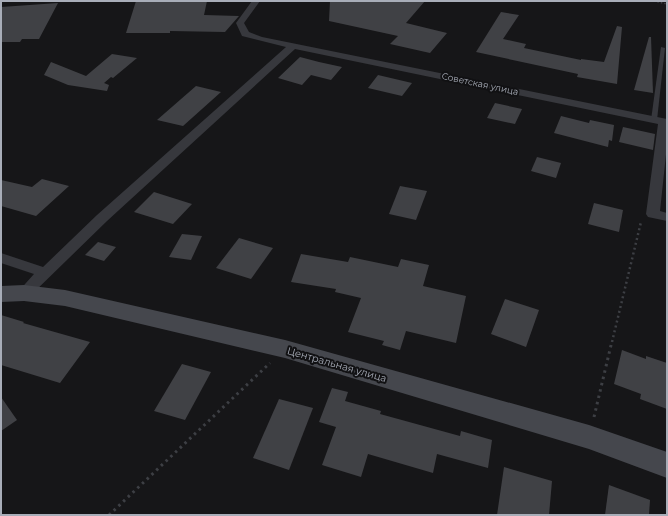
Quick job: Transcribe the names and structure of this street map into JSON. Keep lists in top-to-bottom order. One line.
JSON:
{"streets":{"street":["Советская улица","Центральная улица"]}}
